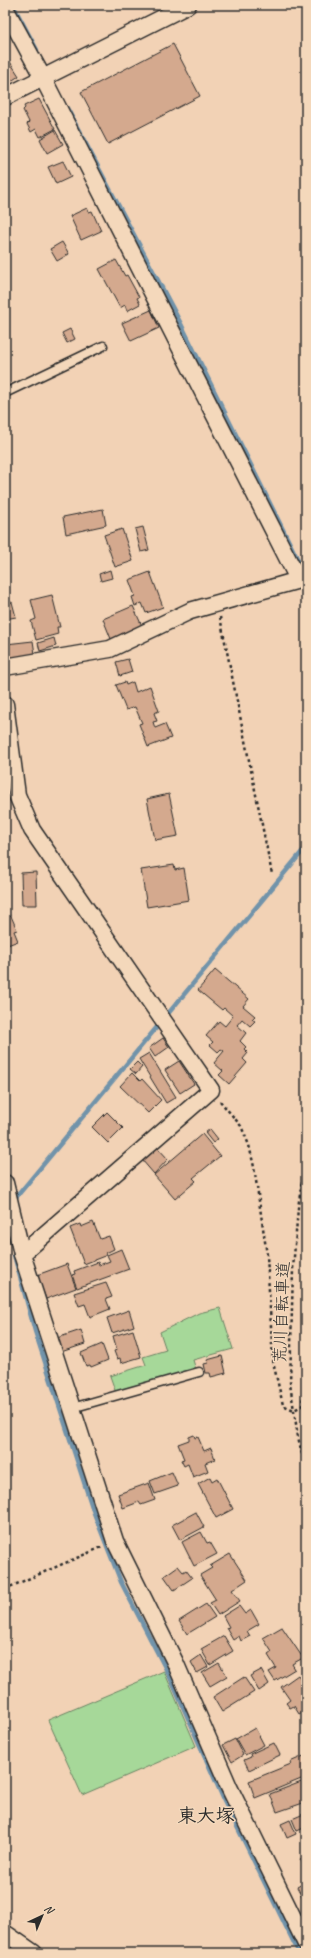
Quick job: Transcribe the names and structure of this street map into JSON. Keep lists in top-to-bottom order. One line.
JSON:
{"streets":{"path":["荒川自転車道"]},"districts":["東大塚"],"north":"top right"}
